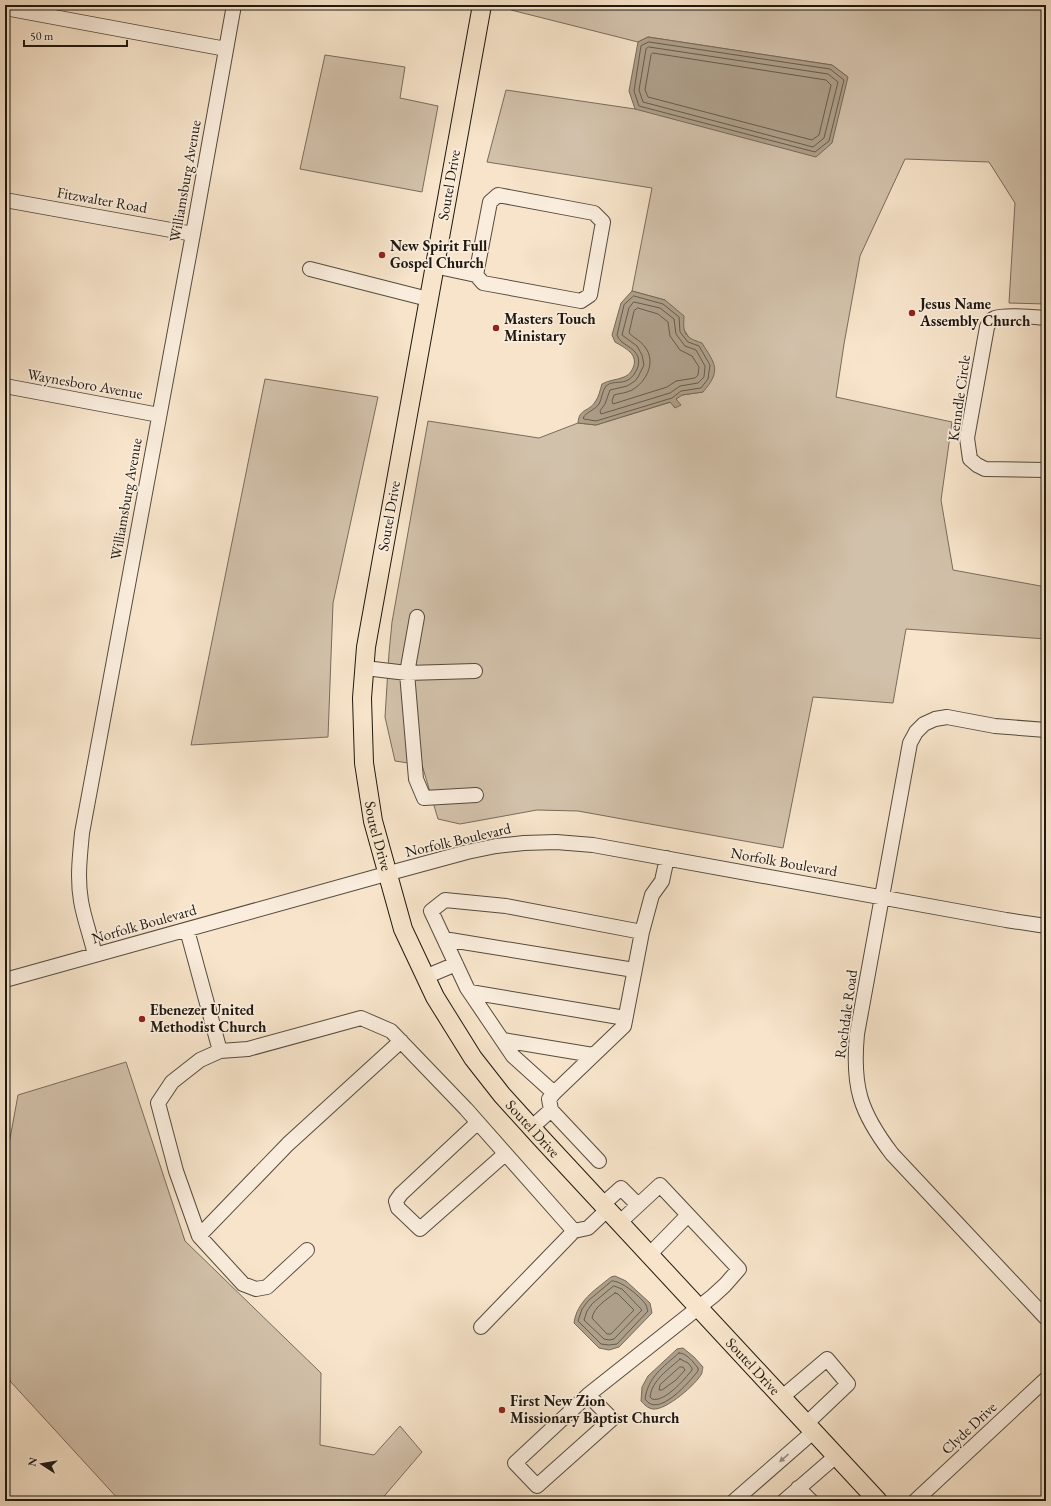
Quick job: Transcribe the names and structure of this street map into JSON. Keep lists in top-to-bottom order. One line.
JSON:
{"streets":{"main road":["Soutel Drive"],"street":["Williamsburg Avenue","Fitzwalter Road","Waynesboro Avenue","Kenndle Circle","Norfolk Boulevard","Rochdale Road","Clyde Drive"]},"crossings":[["Williamsburg Avenue","Fitzwalter Road"],["Williamsburg Avenue","Waynesboro Avenue"],["Williamsburg Avenue","Norfolk Boulevard"],["Soutel Drive","Norfolk Boulevard"],["Norfolk Boulevard","Rochdale Road"]],"places":["New Spirit Full Gospel Church","Jesus Name Assembly Church","Masters Touch Ministary","Ebenezer United Methodist Church","First New Zion Missionary Baptist Church"],"scale_bar":"50 m","north":"left"}
